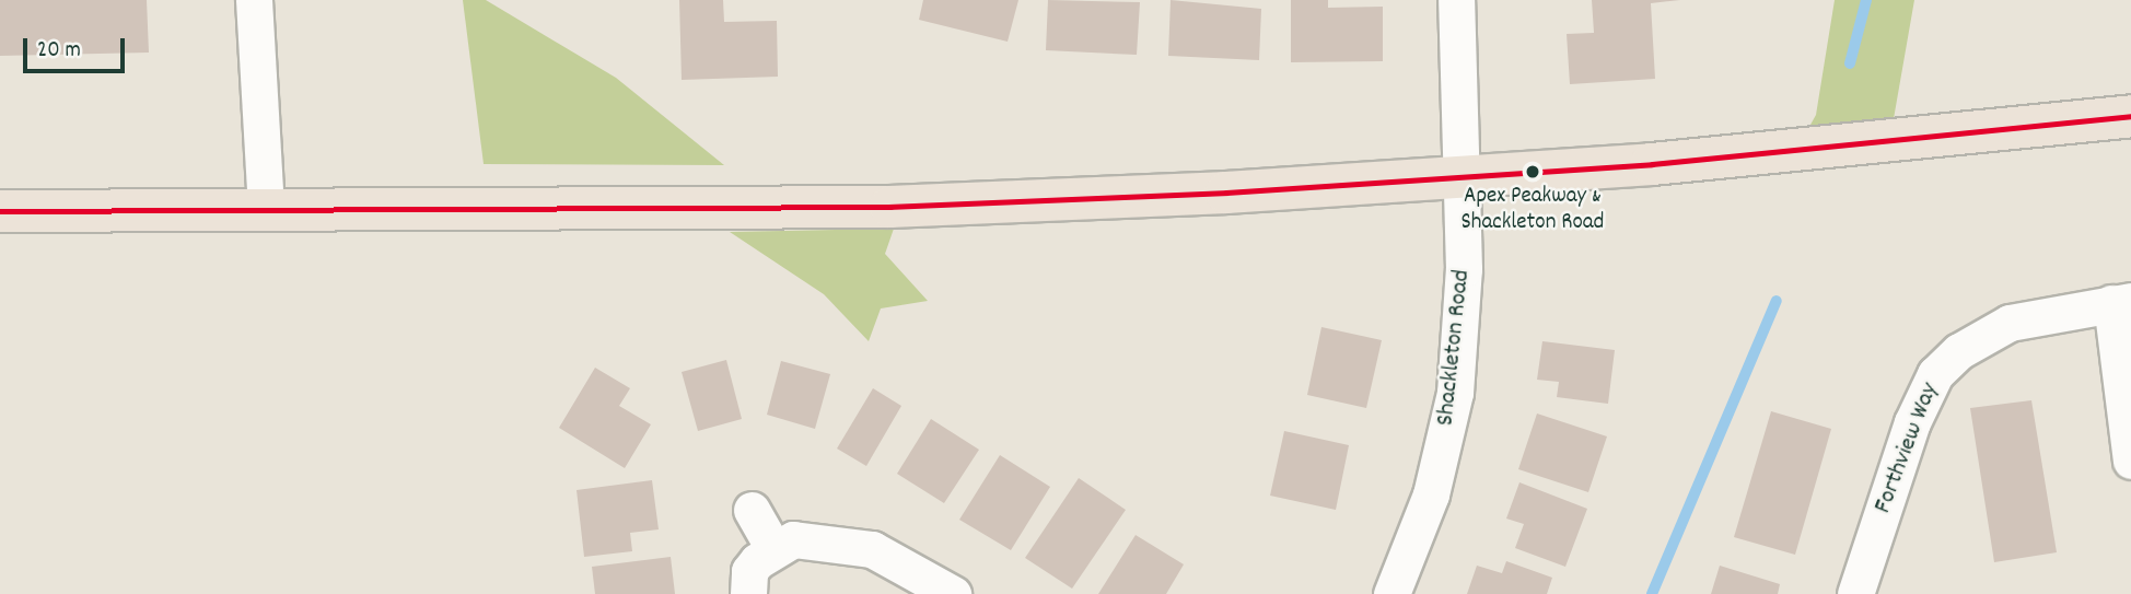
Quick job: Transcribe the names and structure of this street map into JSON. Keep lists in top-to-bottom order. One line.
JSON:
{"streets":{"street":["Shackleton Road","Forthview Way"]},"places":["Apex Peakway & Shackleton Road"],"scale_bar":"20 m"}
